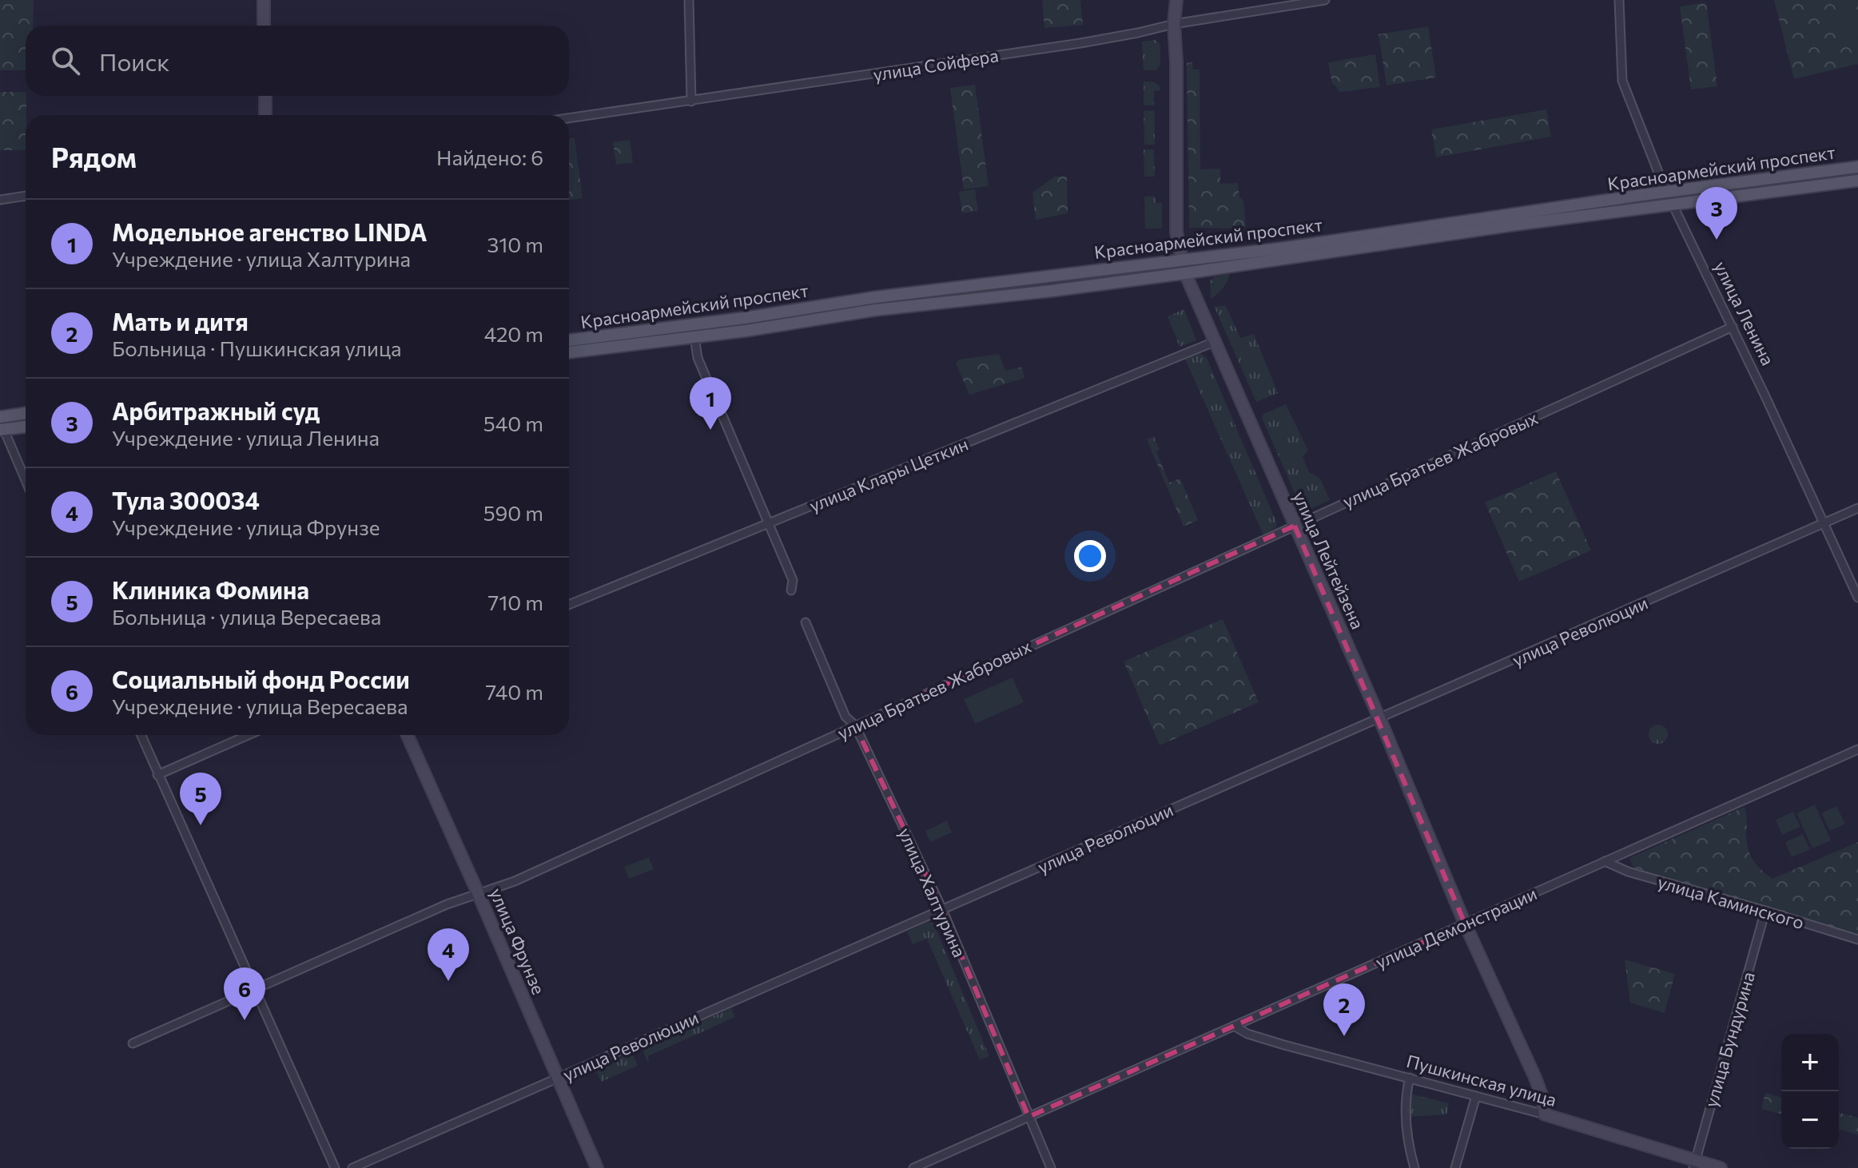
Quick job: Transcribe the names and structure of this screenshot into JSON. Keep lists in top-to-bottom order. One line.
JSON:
{"streets":{"main road":["Красноармейский проспект","улица Ленина","улица Лейтейзена"],"street":["улица Сойфера","улица Братьев Жабровых","улица Клары Цеткин","улица Революции","улица Халтурина","улица Каминского","улица Демонстрации","улица Фрунзе","улица Бундурина","Пушкинская улица"]},"crossings":[["улица Сойфера","улица Лейтейзена"],["Красноармейский проспект","улица Ленина"],["Красноармейский проспект","улица Лейтейзена"],["улица Ленина","улица Братьев Жабровых"],["улица Ленина","улица Революции"],["улица Братьев Жабровых","улица Лейтейзена"],["улица Братьев Жабровых","улица Халтурина"],["улица Братьев Жабровых","улица Фрунзе"],["улица Клары Цеткин","улица Лейтейзена"],["улица Лейтейзена","улица Революции"],["улица Лейтейзена","улица Демонстрации"],["улица Лейтейзена","Пушкинская улица"],["улица Революции","улица Халтурина"],["улица Революции","улица Фрунзе"],["улица Халтурина","улица Демонстрации"],["улица Каминского","улица Демонстрации"],["улица Каминского","улица Бундурина"],["улица Демонстрации","Пушкинская улица"],["улица Бундурина","Пушкинская улица"]],"page":{"search":"Поиск","heading":["Рядом","Найдено: 6"],"pins":["3","1","5","4","6","2"],"list":[{"mark":"1","name":"Модельное агенство LINDA","note":"Учреждение · улица Халтурина","value":"310 m"},{"mark":"2","name":"Мать и дитя","note":"Больница · Пушкинская улица","value":"420 m"},{"mark":"3","name":"Арбитражный суд","note":"Учреждение · улица Ленина","value":"540 m"},{"mark":"4","name":"Тула 300034","note":"Учреждение · улица Фрунзе","value":"590 m"},{"mark":"5","name":"Клиника Фомина","note":"Больница · улица Вересаева","value":"710 m"},{"mark":"6","name":"Социальный фонд России","note":"Учреждение · улица Вересаева","value":"740 m"}],"map_buttons":["+","−"]}}
